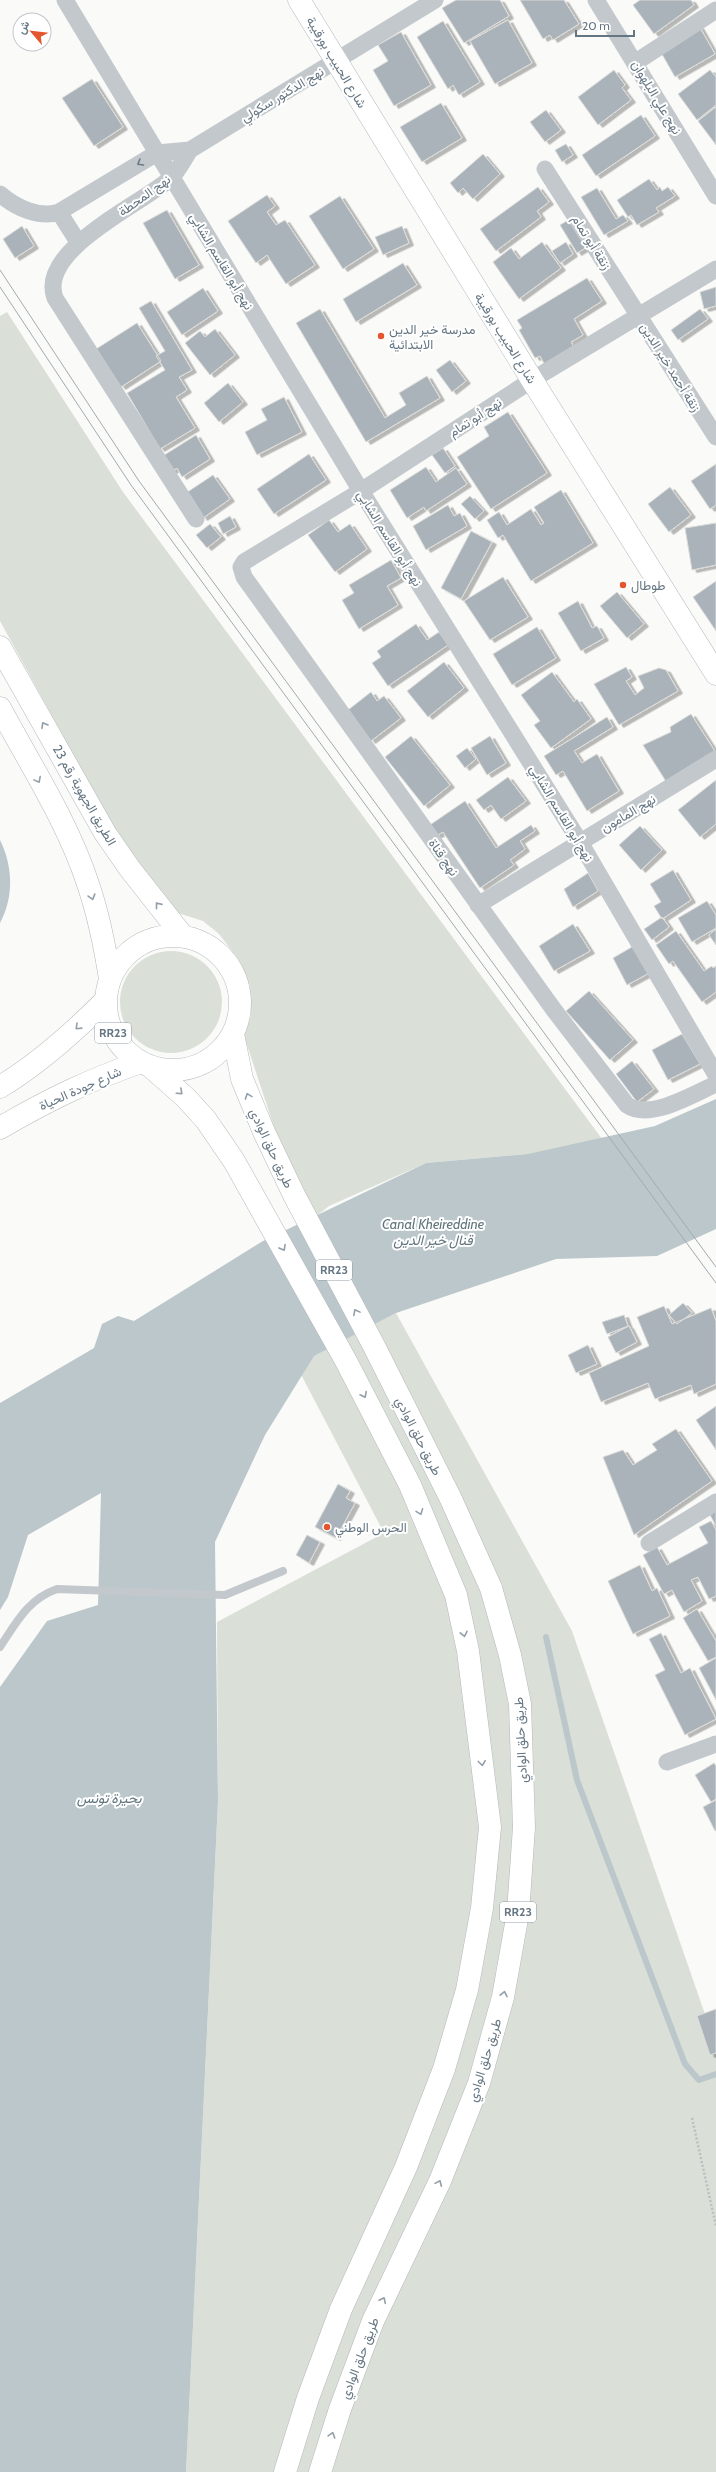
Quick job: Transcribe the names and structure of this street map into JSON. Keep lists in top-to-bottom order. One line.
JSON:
{"streets":{"main road":["شارع الحبيب بورقيبة","الطريق الجهوية رقم 23","RR23","شارع جودة الحياة","طريق حلق الوادي"],"street":["نهج الدكتور سكولي","نهج علي البلهوان","نهج المحطة","زنقة أبو تمام","نهج أبو القاسم الشابي","زنقة أحمد خير الدين","نهج أبو تمام","نهج المامون","نهج قناة"]},"crossings":[["شارع الحبيب بورقيبة","نهج الدكتور سكولي"],["شارع الحبيب بورقيبة","نهج أبو تمام"],["نهج الدكتور سكولي","نهج المحطة"],["نهج المحطة","نهج أبو القاسم الشابي"],["زنقة أبو تمام","زنقة أحمد خير الدين"],["زنقة أبو تمام","نهج أبو تمام"],["نهج أبو القاسم الشابي","نهج أبو تمام"],["نهج أبو القاسم الشابي","نهج المامون"],["زنقة أحمد خير الدين","نهج أبو تمام"],["نهج أبو تمام","نهج قناة"],["الطريق الجهوية رقم 23","RR23"],["الطريق الجهوية رقم 23","شارع جودة الحياة"],["الطريق الجهوية رقم 23","طريق حلق الوادي"],["نهج المامون","نهج قناة"],["RR23","شارع جودة الحياة"],["RR23","طريق حلق الوادي"],["شارع جودة الحياة","طريق حلق الوادي"]],"water":["Canal Kheireddine قنال خير الدين","بحيرة تونس"],"places":["مدرسة خير الدين الابتدائية","طوطال","الحرس الوطني"],"scale_bar":"20 m","north":"top left"}
